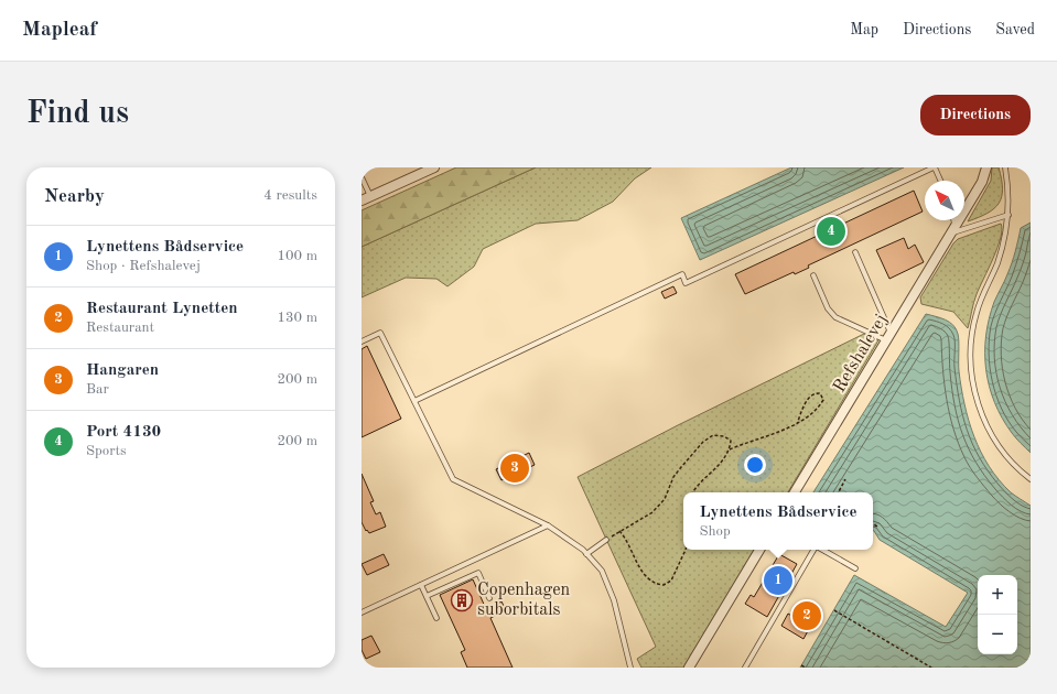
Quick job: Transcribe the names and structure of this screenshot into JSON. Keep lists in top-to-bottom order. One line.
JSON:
{"streets":{"street":["Refshalevej"]},"places":{"building":["Copenhagen suborbitals"]},"north":"top left","page":{"header":"Mapleaf","nav":["Map","Directions","Saved"],"buttons":"Directions","title":"Find us","heading":["Nearby","4 results"],"pins":["4","3","1","2"],"list":[{"mark":"1","name":"Lynettens Bådservice","note":"Shop · Refshalevej","value":"100 m"},{"mark":"2","name":"Restaurant Lynetten","note":"Restaurant","value":"130 m"},{"mark":"3","name":"Hangaren","note":"Bar","value":"200 m"},{"mark":"4","name":"Port 4130","note":"Sports","value":"200 m"}],"popup":["Lynettens Bådservice","Shop"],"map_buttons":["+","−"]}}
